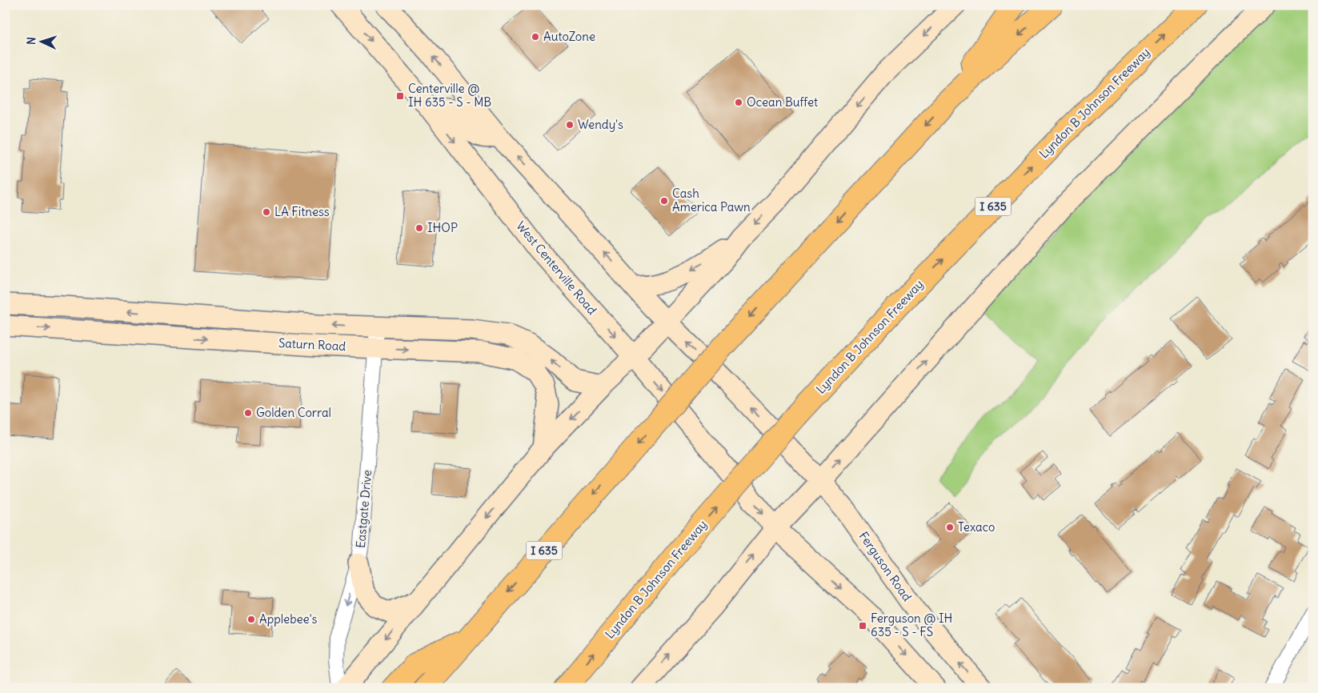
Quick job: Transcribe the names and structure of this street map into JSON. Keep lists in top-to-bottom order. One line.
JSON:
{"streets":{"highway":["Lyndon B Johnson Freeway","I 635"],"main road":["West Centerville Road","Saturn Road","Ferguson Road"],"street":["Eastgate Drive"]},"crossings":[["Saturn Road","Eastgate Drive"]],"places":{"other":["AutoZone","Ocean Buffet","Wendy's","Cash America Pawn","LA Fitness","IHOP","Golden Corral","Texaco","Applebee's"],"transit":["Centerville @ IH 635 - S - MB","Ferguson @ IH 635 - S - FS"]},"north":"left"}
